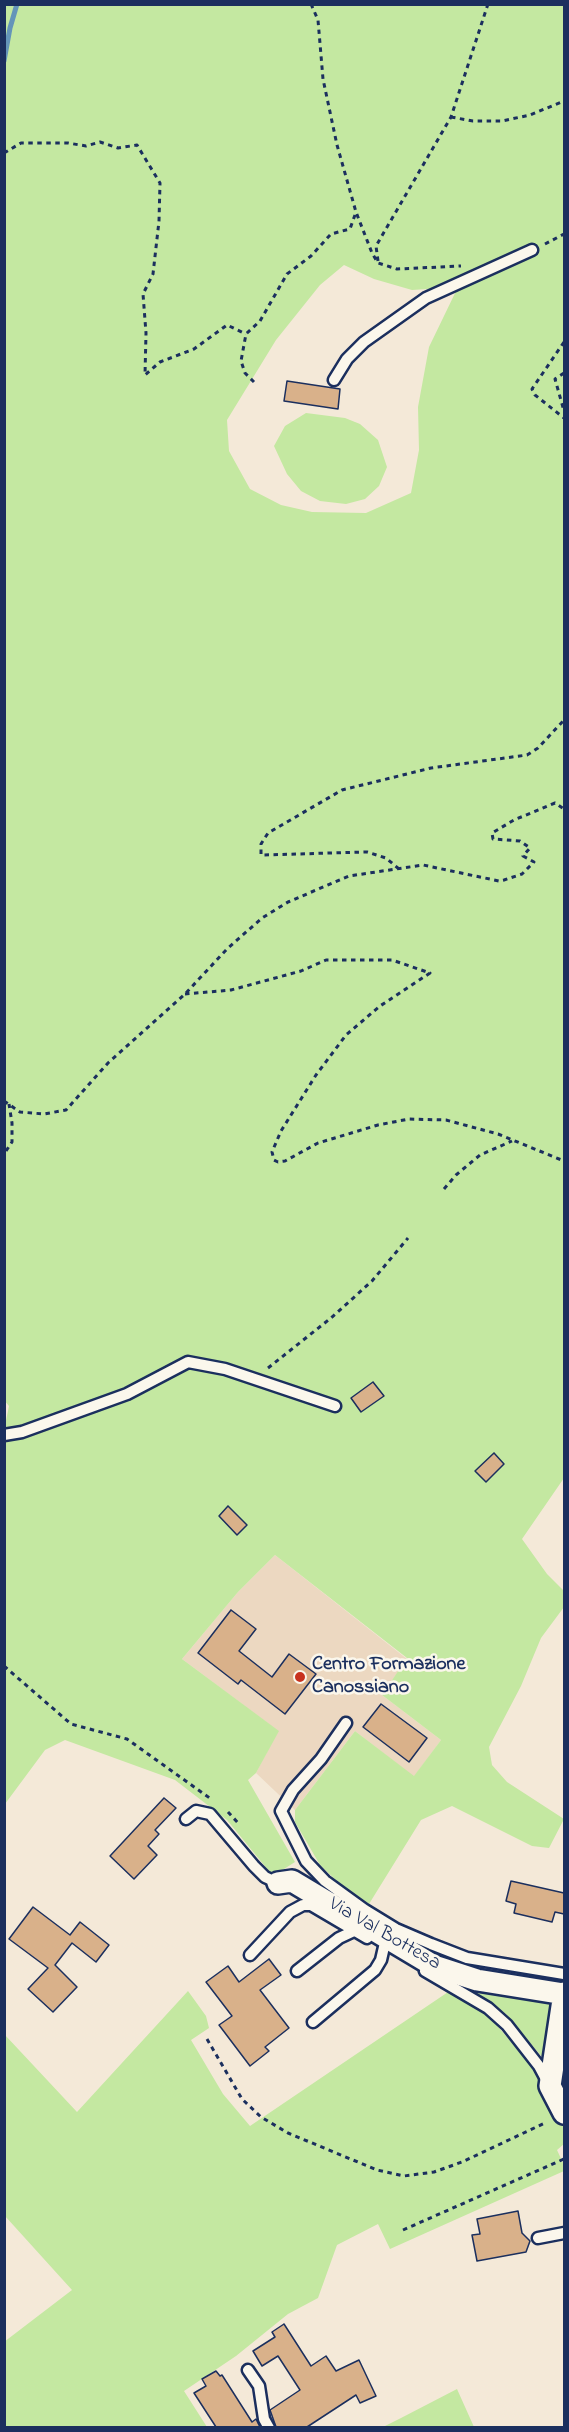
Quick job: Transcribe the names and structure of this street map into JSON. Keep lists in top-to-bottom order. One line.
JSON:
{"streets":{"street":["Via Val Bottesa"]},"places":["Centro Formazione Canossiano"]}
